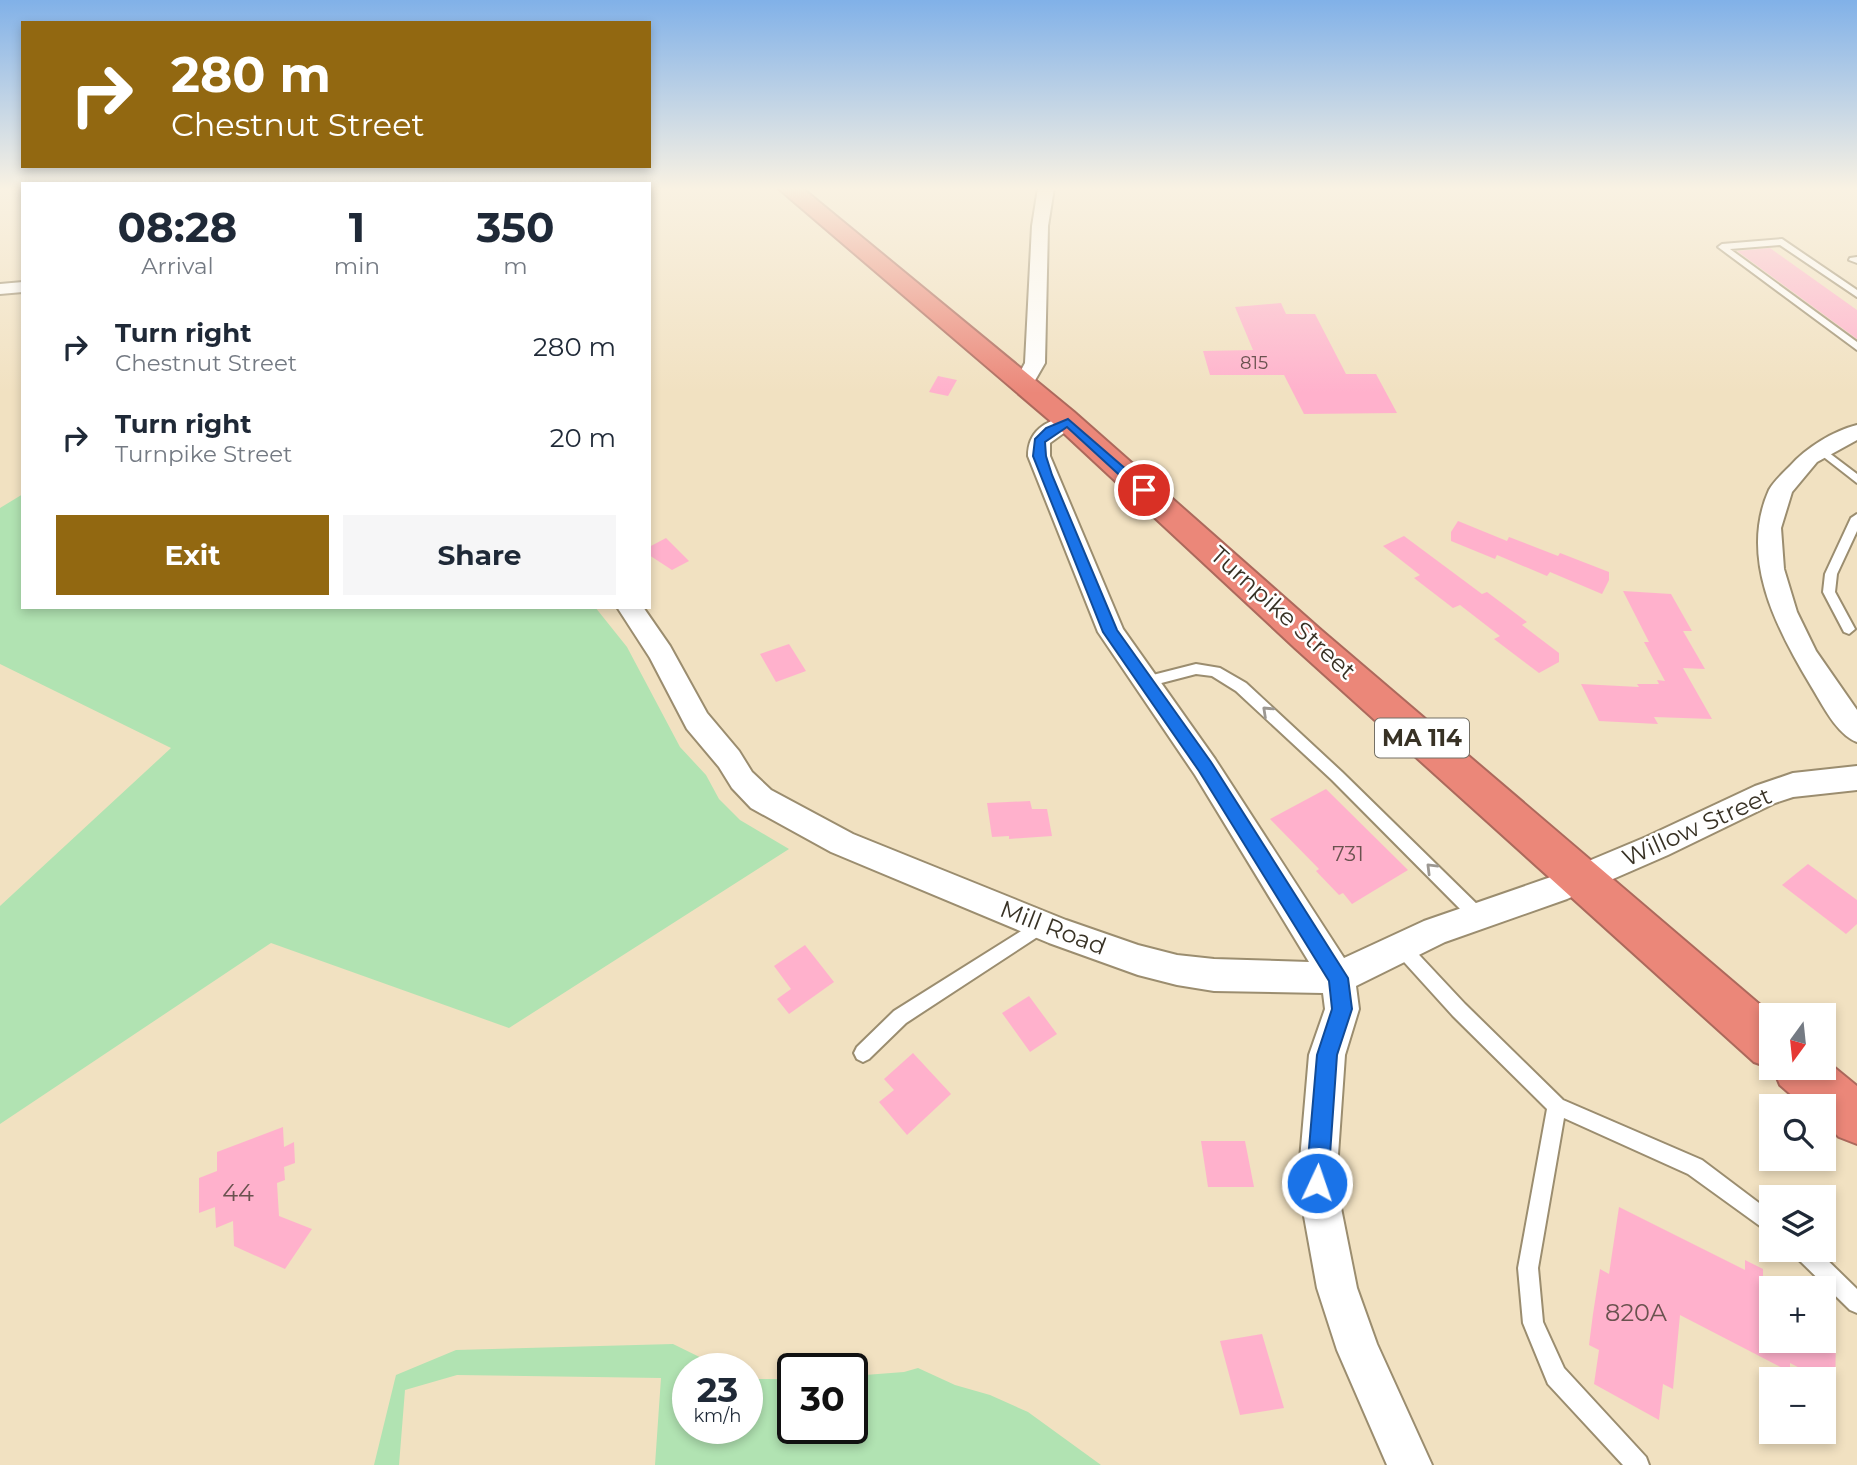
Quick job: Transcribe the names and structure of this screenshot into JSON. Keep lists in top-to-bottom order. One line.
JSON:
{"streets":{"highway":["Turnpike Street","MA 114"],"street":["Willow Street","Mill Road"]},"crossings":[["Turnpike Street","Willow Street"],["Turnpike Street","Mill Road"],["Willow Street","Mill Road"]],"house_numbers":["815","731","44","820A"],"north":"bottom","page":{"turn":["280 m","Chestnut Street"],"eta":["08:28","Arrival","1","min","350","m"],"list":[{"name":"Turn right","note":"Chestnut Street","value":"280 m"},{"name":"Turn right","note":"Turnpike Street","value":"20 m"}],"buttons":["Exit","Share"],"map_buttons":["+","−"],"speed":"23 km/h","limit":"30"}}
